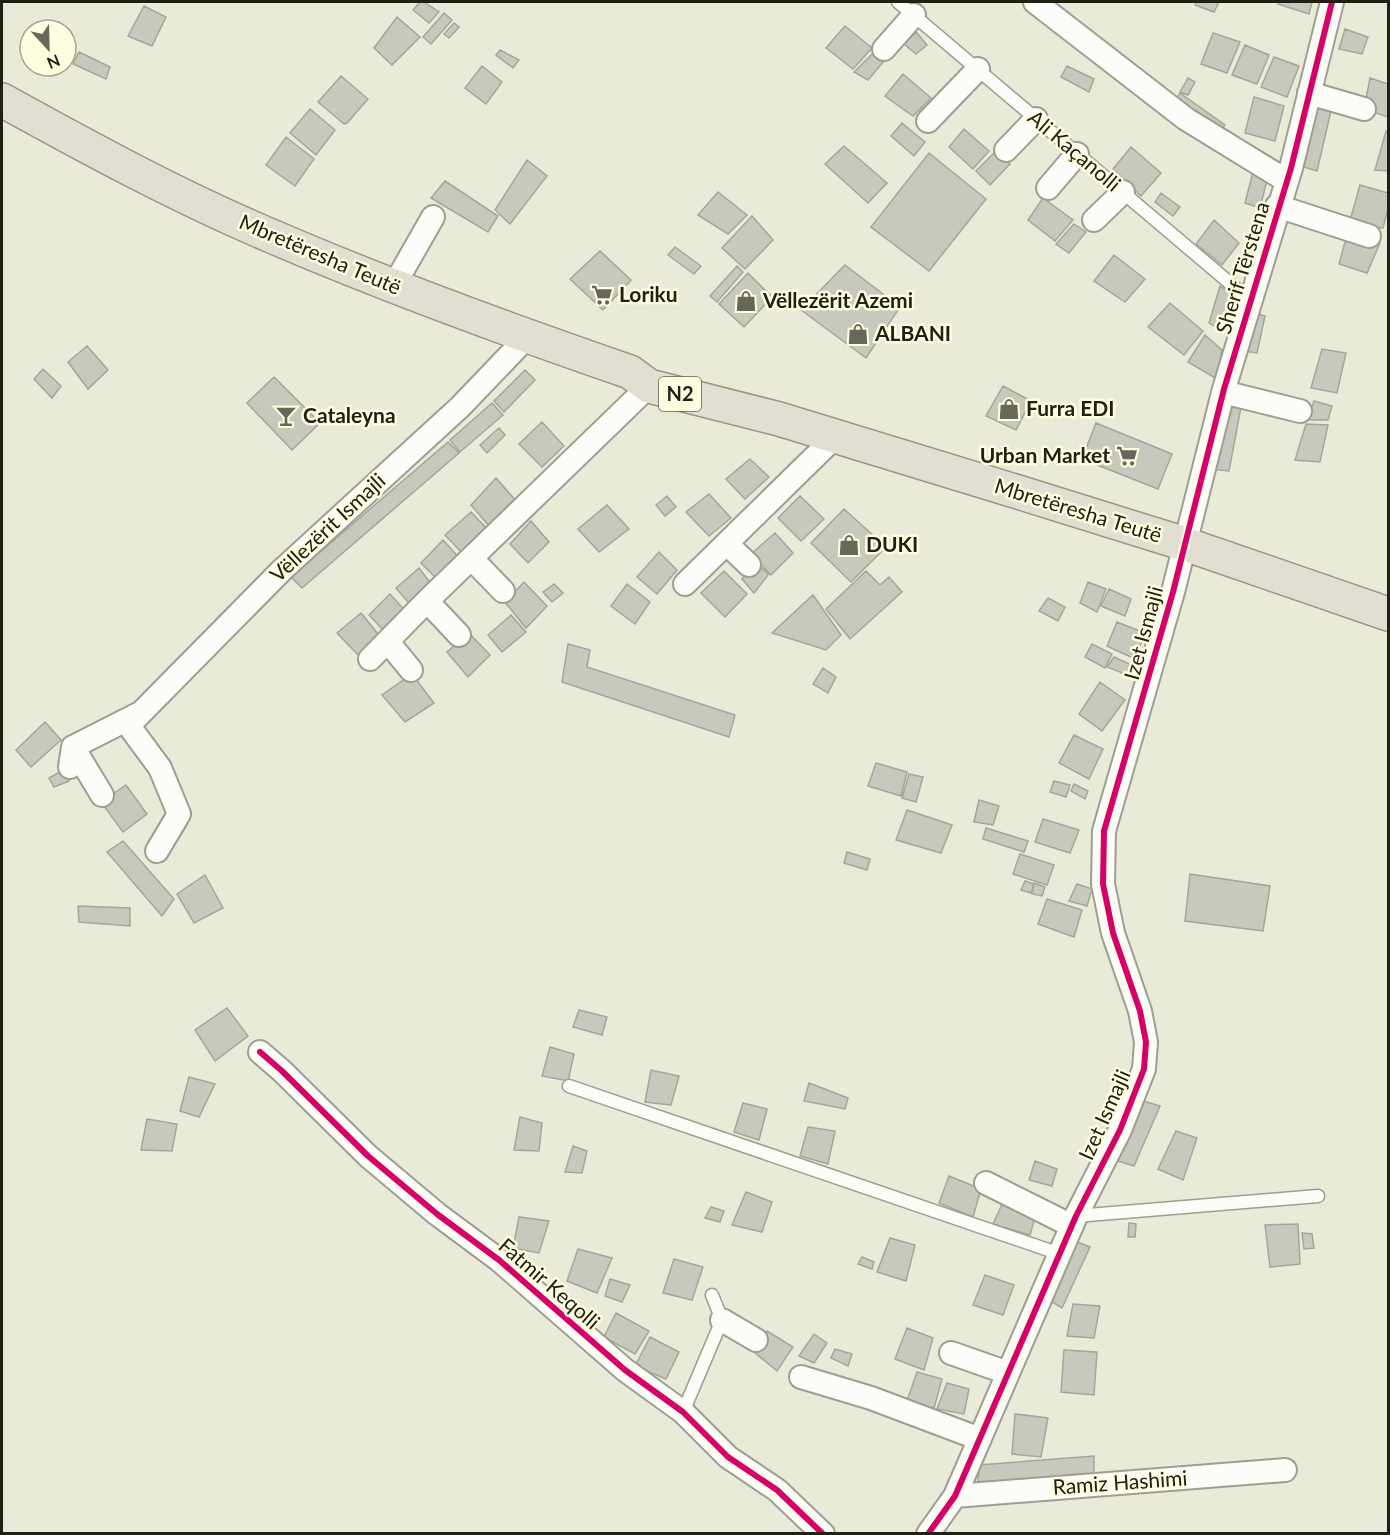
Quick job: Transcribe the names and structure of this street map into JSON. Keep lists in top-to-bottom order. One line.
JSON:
{"streets":{"main road":["Mbretëresha Teutë","N2"],"street":["Sherif Tërstena","Vëllezërit Ismajli","Izet Ismajli","Fatmir Keqolli","Ramiz Hashimi"],"lane":["Ali Kaçanolli"]},"crossings":[["Ali Kaçanolli","Sherif Tërstena"],["Mbretëresha Teutë","Sherif Tërstena"],["Mbretëresha Teutë","Vëllezërit Ismajli"],["Mbretëresha Teutë","Izet Ismajli"],["Sherif Tërstena","Izet Ismajli"],["Izet Ismajli","Ramiz Hashimi"]],"places":{"supermarket":["Loriku","Urban Market"],"shop":["Vëllezërit Azemi","ALBANI","Furra EDI","DUKI"],"bar":["Cataleyna"]},"north":"bottom"}
